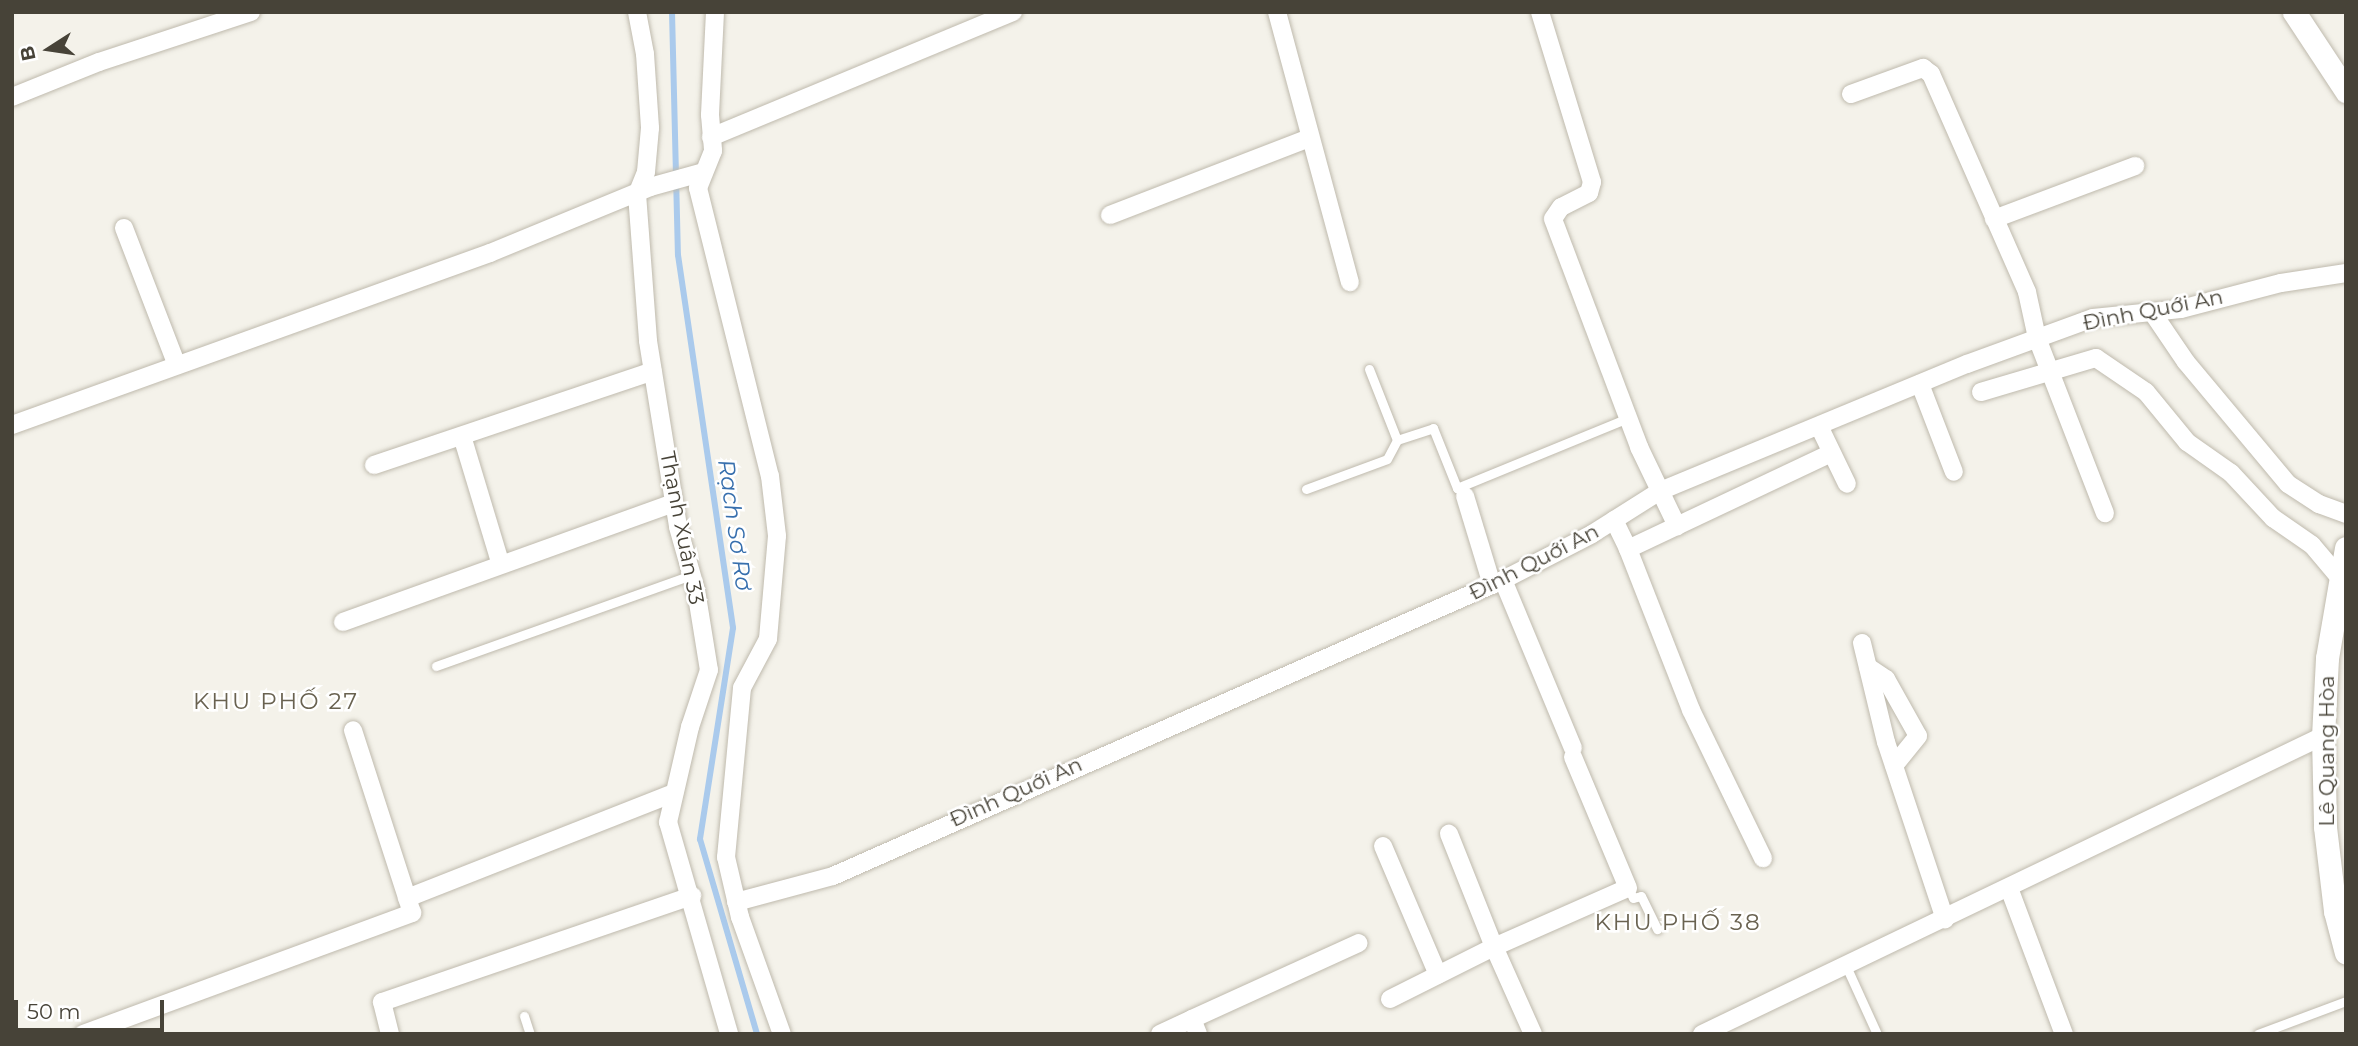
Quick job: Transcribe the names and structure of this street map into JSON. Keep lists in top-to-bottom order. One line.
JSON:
{"streets":{"street":["Đình Quới An","Thạnh Xuân 33","Lê Quang Hòa"]},"districts":["KHU PHỐ 27","KHU PHỐ 38"],"water":["Rạch Sơ Rơ"],"scale_bar":"50 m","north":"left"}
